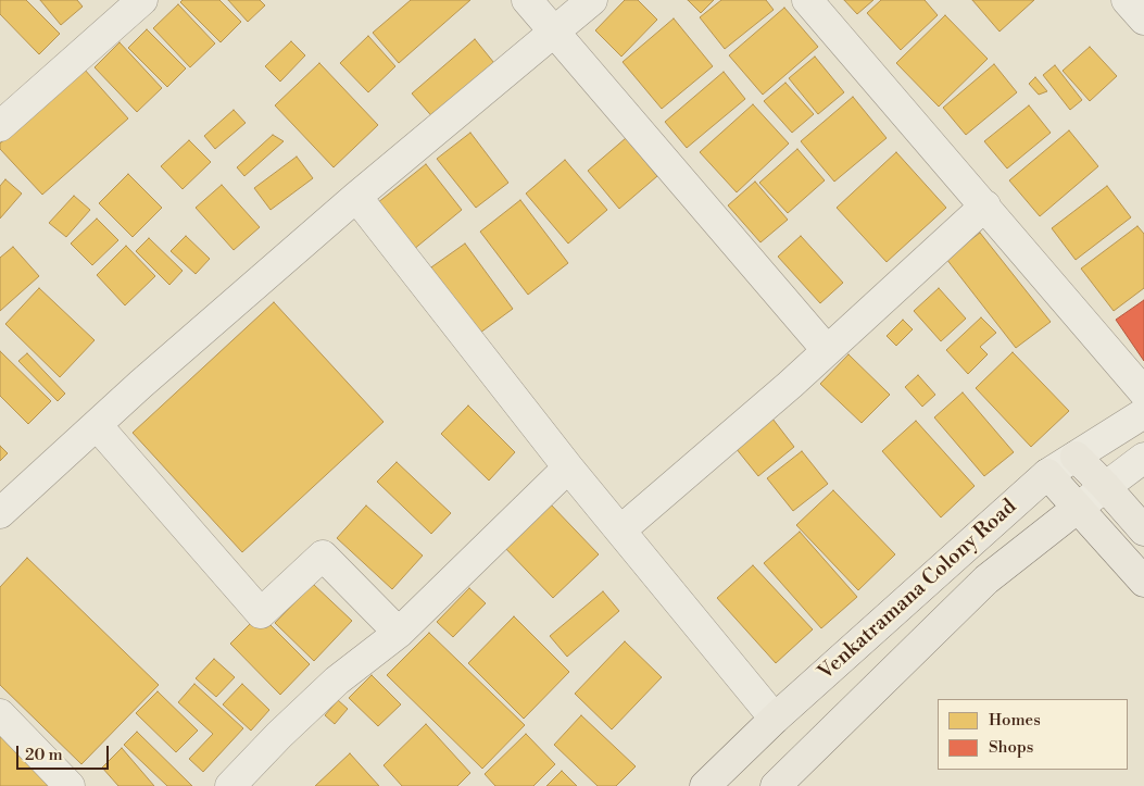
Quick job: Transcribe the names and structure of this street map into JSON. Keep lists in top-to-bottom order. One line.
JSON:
{"streets":{"main road":["Venkatramana Colony Road"]},"legend":["Homes","Shops"],"scale_bar":"20 m"}
